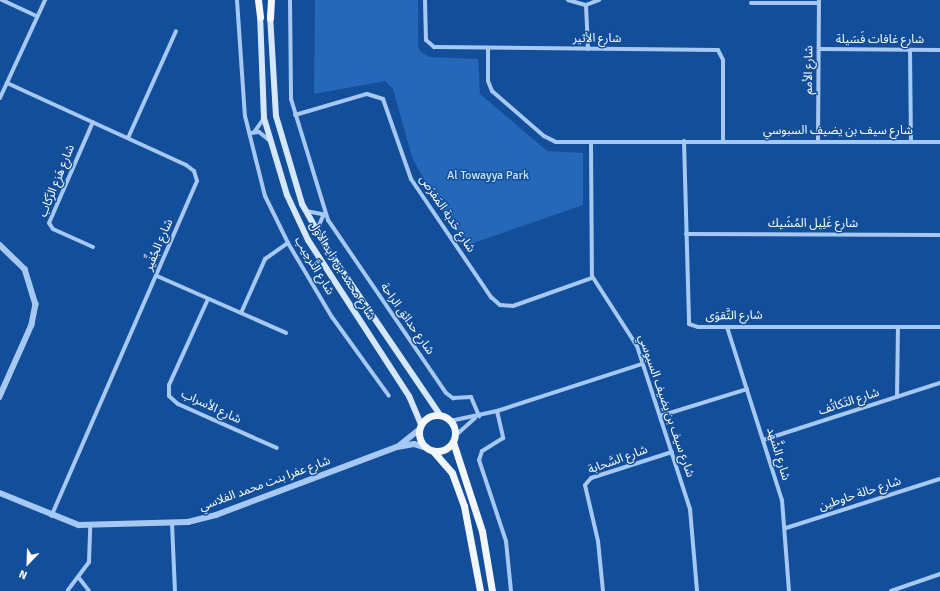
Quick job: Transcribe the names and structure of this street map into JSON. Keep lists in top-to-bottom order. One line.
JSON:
{"streets":{"main road":["شارع محمد بن زايد الأول"],"street":["شارع الأثير","شارع غافات فَسَيلة","شارع الأمم","شارع سيف بن يضيف السبوسي","شارع هَزع الرِّكاب","شارع حَدبة المَفرَص","شارع غَلِيل المُشَيك","شارع الجُفِّير","شارع التَّرحِيب","شارع التَّقوَى","شارع حدائق الراحة","شارع التَكاتُف","شارع الأسراب","شارع الشَّهد","شارع السَّحابة","شارع عفرا بنت محمد الفلاسي","شارع حالة حاوطين"]},"crossings":[["شارع الأثير","شارع سيف بن يضيف السبوسي"],["شارع غافات فَسَيلة","شارع الأمم"],["شارع الأمم","شارع سيف بن يضيف السبوسي"],["شارع سيف بن يضيف السبوسي","شارع حَدبة المَفرَص"],["شارع سيف بن يضيف السبوسي","شارع التَّقوَى"],["شارع سيف بن يضيف السبوسي","شارع السَّحابة"],["شارع هَزع الرِّكاب","شارع الجُفِّير"],["شارع حَدبة المَفرَص","شارع حدائق الراحة"],["شارع غَلِيل المُشَيك","شارع التَّقوَى"],["شارع الجُفِّير","شارع عفرا بنت محمد الفلاسي"],["شارع محمد بن زايد الأول","شارع عفرا بنت محمد الفلاسي"],["شارع التَّقوَى","شارع الشَّهد"],["شارع التَكاتُف","شارع الشَّهد"],["شارع الشَّهد","شارع حالة حاوطين"]],"parks":["Al Towayya Park"],"north":"bottom left"}
